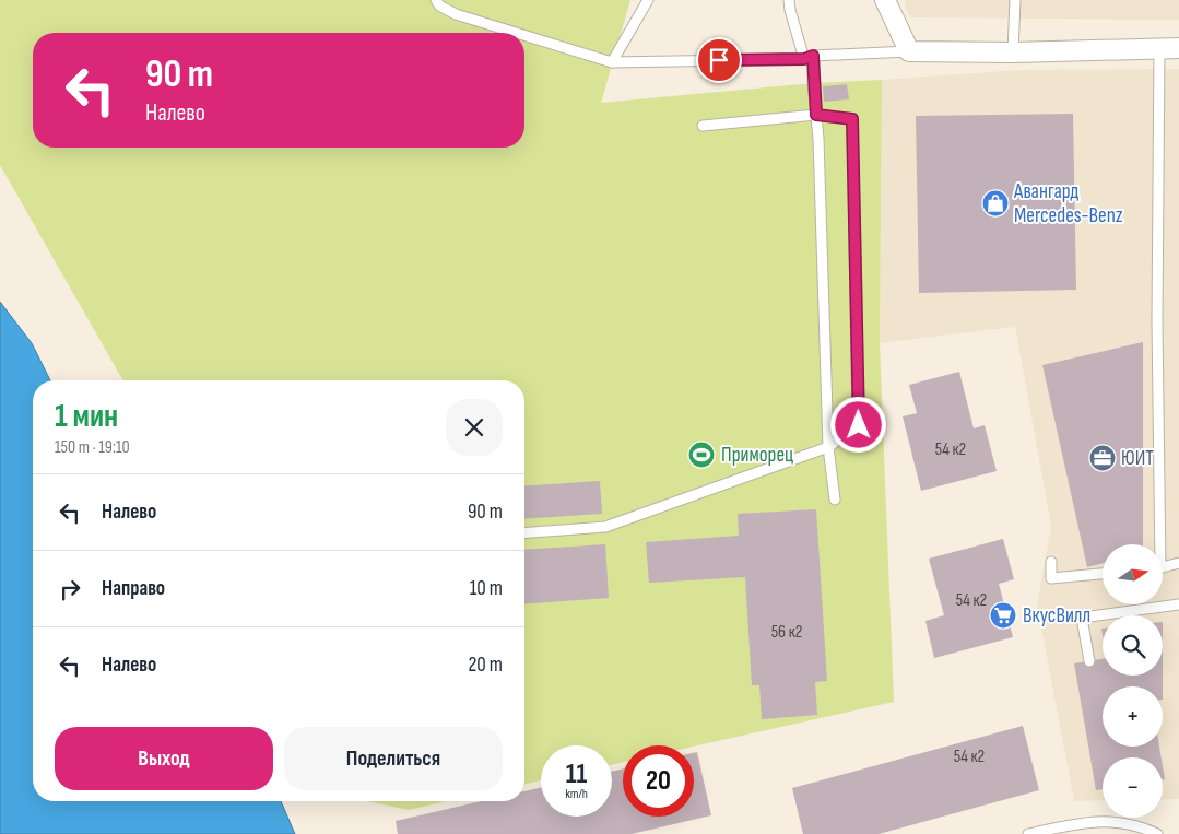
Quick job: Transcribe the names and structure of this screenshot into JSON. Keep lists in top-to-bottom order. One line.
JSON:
{"places":{"shop":["Авангард Mercedes-Benz"],"sports":["Приморец"],"office":["ЮИТ"],"supermarket":["ВкусВилл"]},"house_numbers":["54 к2","54 к2","56 к2","54 к2"],"north":"right","page":{"turn":["90 m","Налево"],"heading":["1 мин","150 m · 19:10"],"list":[{"name":"Налево","value":"90 m"},{"name":"Направо","value":"10 m"},{"name":"Налево","value":"20 m"}],"map_buttons":["+","−"],"buttons":["Выход","Поделиться"],"speed":"11 km/h","limit":"20"}}
